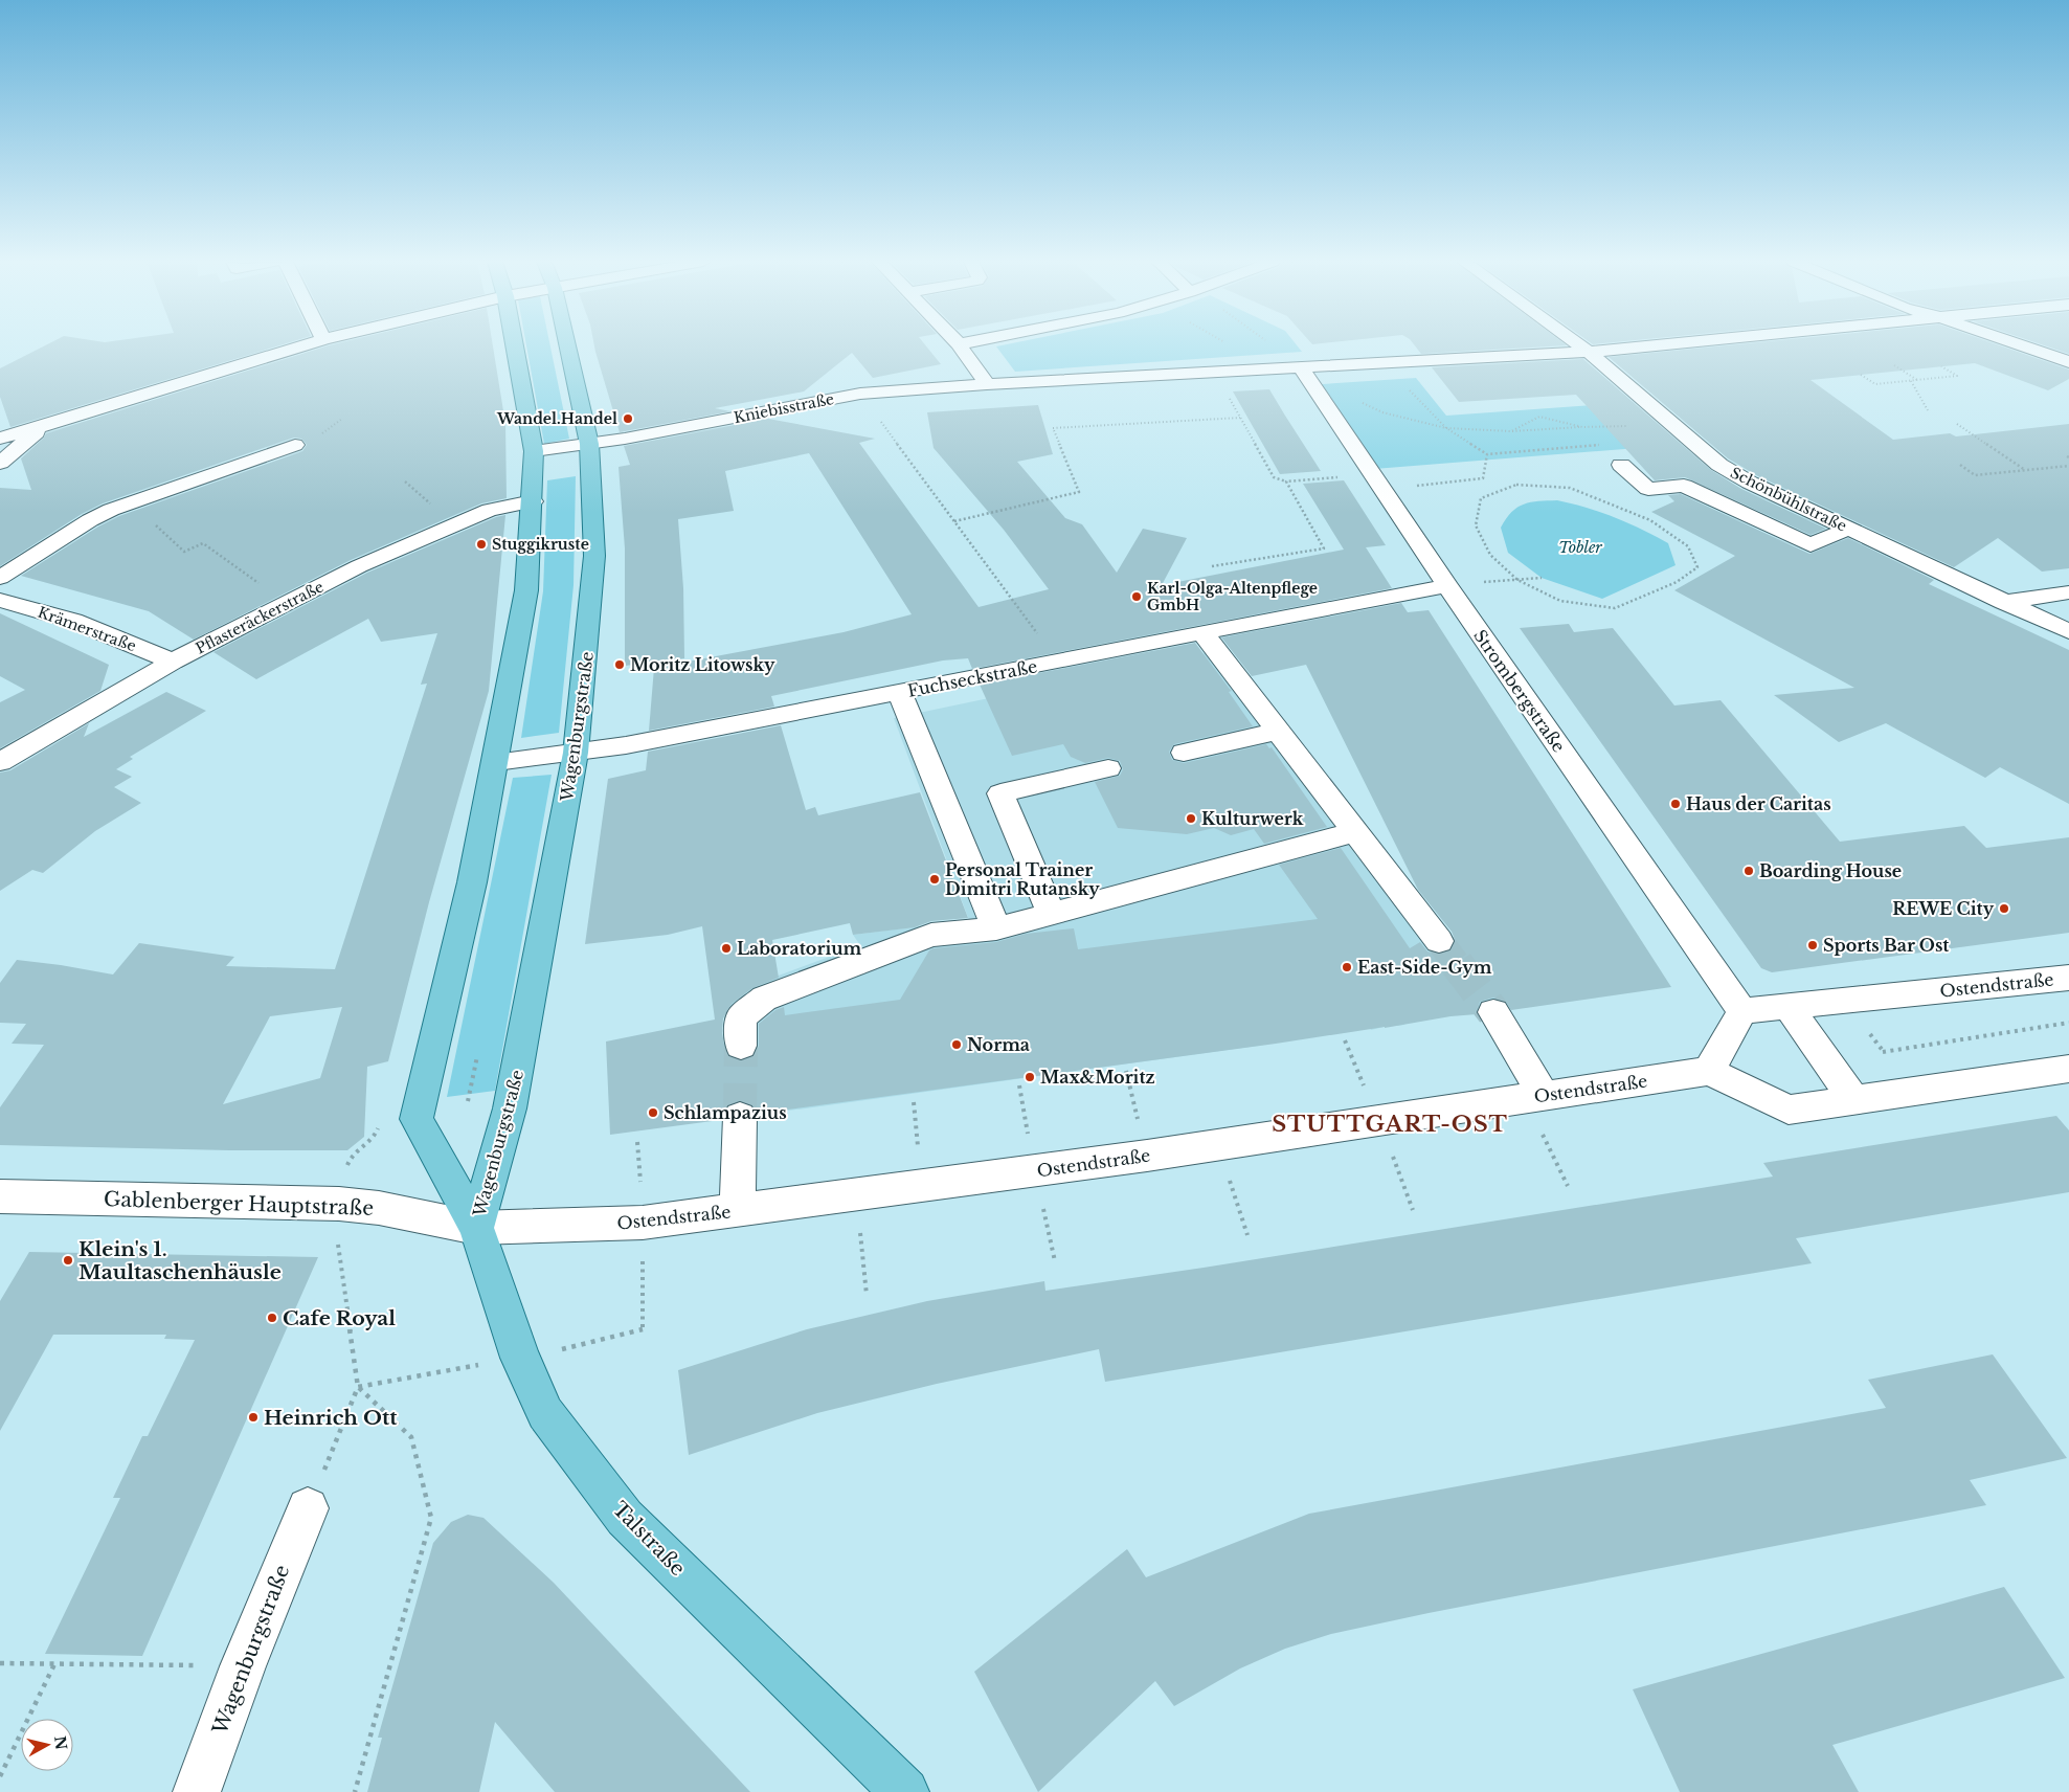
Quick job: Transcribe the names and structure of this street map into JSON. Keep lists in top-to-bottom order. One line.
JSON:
{"streets":{"main road":["Wagenburgstraße","Talstraße"],"street":["Kniebisstraße","Schönbühlstraße","Pflasteräckerstraße","Krämerstraße","Fuchseckstraße","Strombergstraße","Ostendstraße","Gablenberger Hauptstraße"]},"crossings":[["Kniebisstraße","Schönbühlstraße"],["Kniebisstraße","Strombergstraße"],["Kniebisstraße","Wagenburgstraße"],["Pflasteräckerstraße","Krämerstraße"],["Pflasteräckerstraße","Wagenburgstraße"],["Fuchseckstraße","Strombergstraße"],["Fuchseckstraße","Wagenburgstraße"],["Strombergstraße","Ostendstraße"],["Wagenburgstraße","Ostendstraße"],["Wagenburgstraße","Gablenberger Hauptstraße"],["Wagenburgstraße","Talstraße"],["Ostendstraße","Gablenberger Hauptstraße"],["Ostendstraße","Talstraße"],["Gablenberger Hauptstraße","Talstraße"]],"districts":["STUTTGART-OST"],"parks":["Tobler"],"places":["Wandel.Handel","Stuggikruste","Karl-Olga-Altenpflege GmbH","Moritz Litowsky","Haus der Caritas","Kulturwerk","Boarding House","Personal Trainer Dimitri Rutansky","REWE City","Sports Bar Ost","Laboratorium","East-Side-Gym","Norma","Max&Moritz","Schlampazius","Klein's 1. Maultaschenhäusle","Cafe Royal","Heinrich Ott"],"north":"right"}
